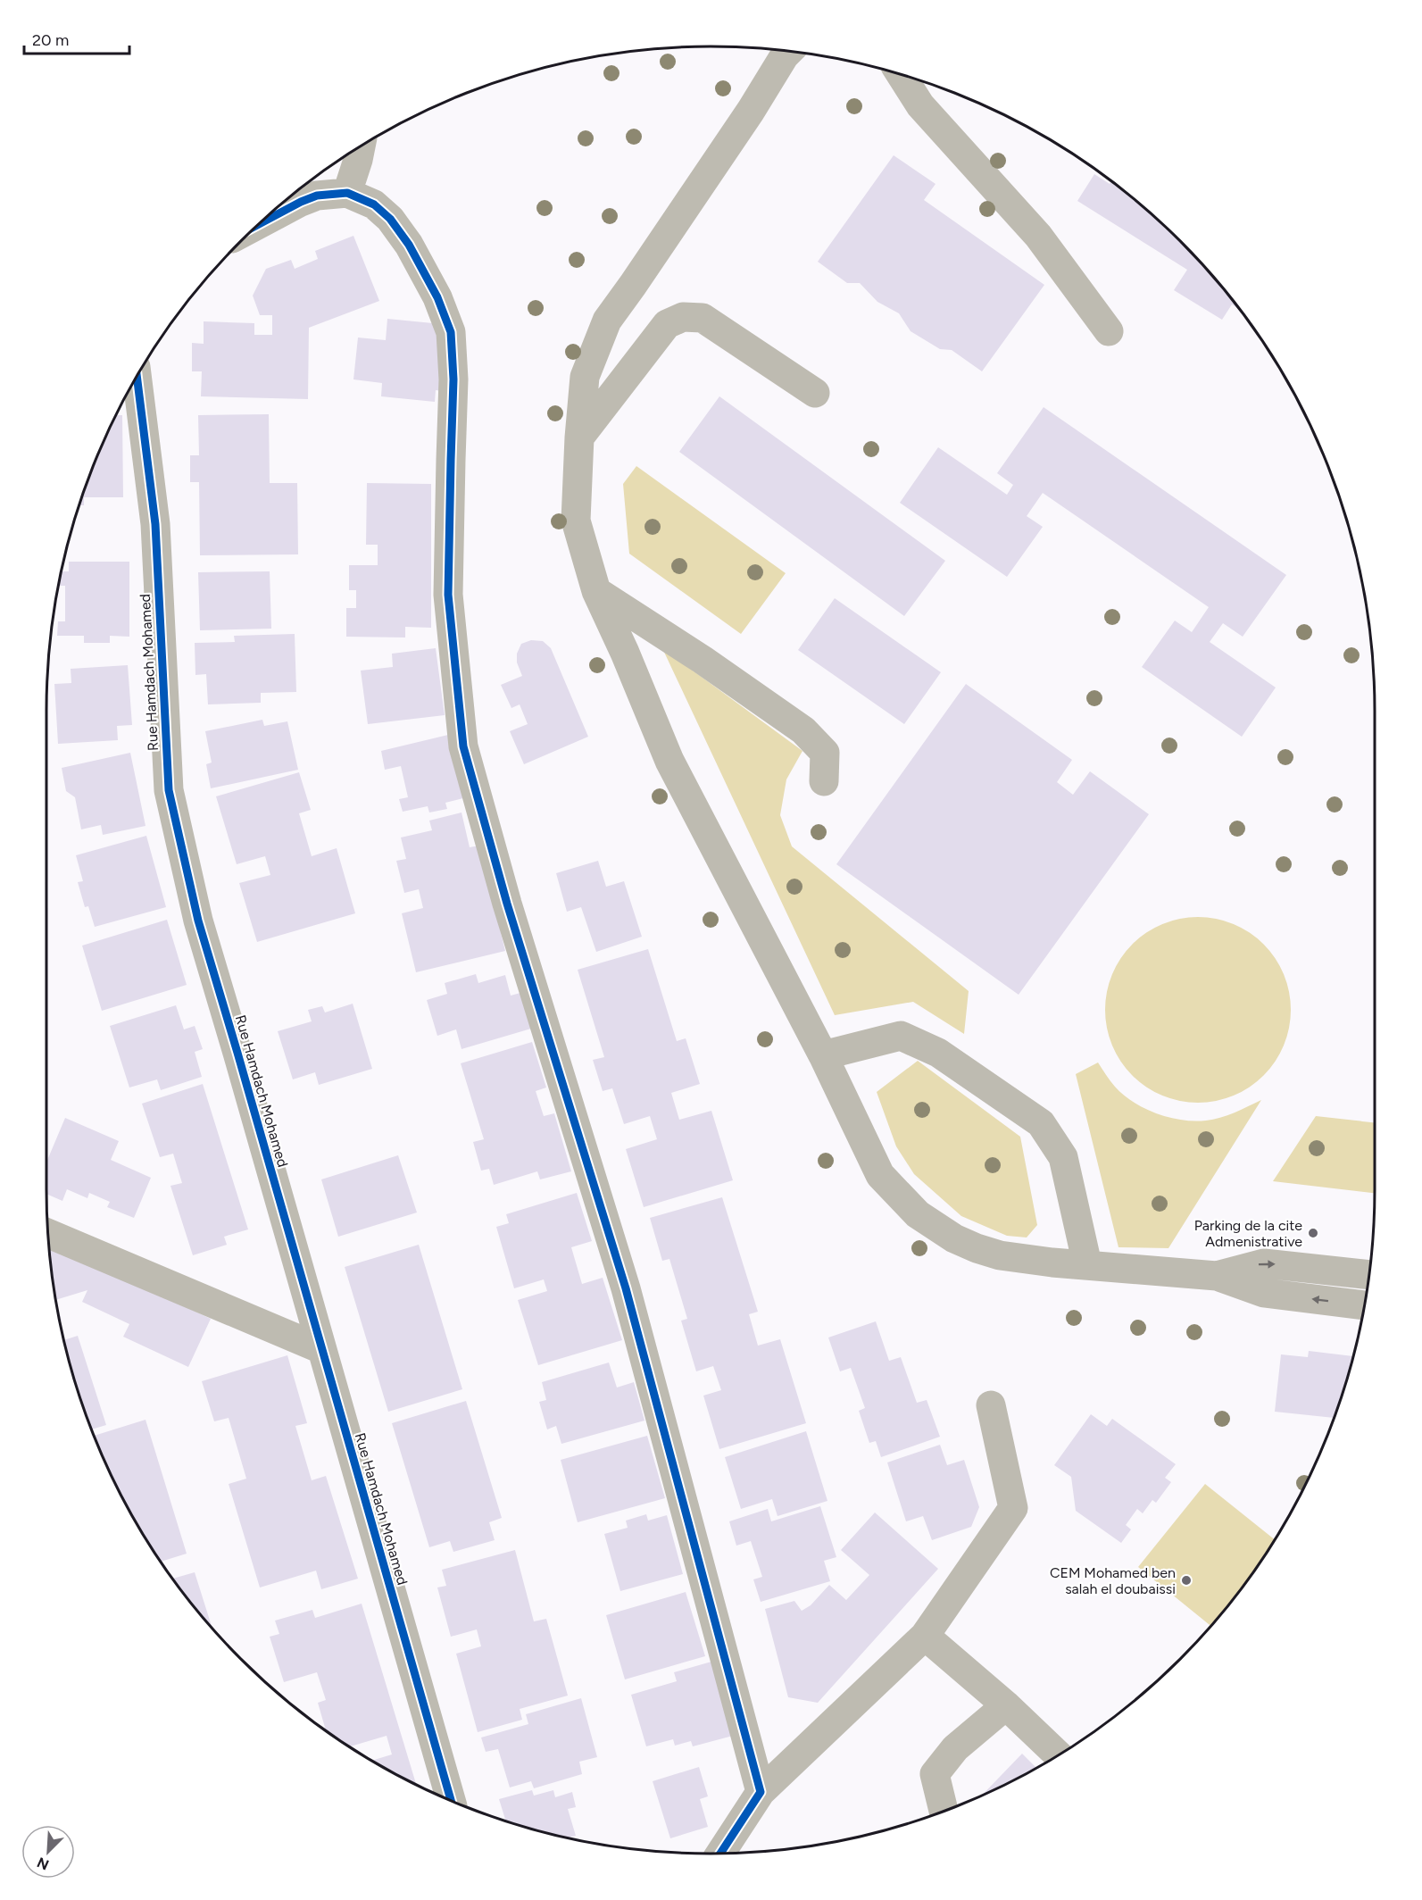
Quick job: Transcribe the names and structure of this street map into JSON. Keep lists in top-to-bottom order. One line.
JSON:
{"streets":{"street":["Rue Hamdach Mohamed"]},"places":["Parking de la cite Admenistrative","CEM Mohamed ben salah el doubaissi"],"scale_bar":"20 m","north":"bottom left"}
